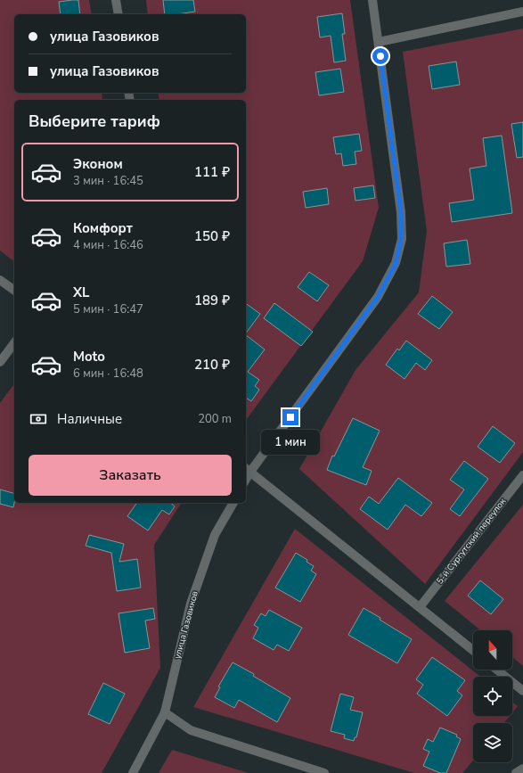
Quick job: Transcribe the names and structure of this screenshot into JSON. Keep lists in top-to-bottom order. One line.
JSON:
{"streets":{"street":["5-й Сургутский переулок","улица Газовиков"]},"north":"top","page":{"banner":["улица Газовиков","улица Газовиков"],"heading":"Выберите тариф","list":[{"name":"Эконом","note":"3 мин · 16:45","value":"111 ₽"},{"name":"Комфорт","note":"4 мин · 16:46","value":"150 ₽"},{"name":"XL","note":"5 мин · 16:47","value":"189 ₽"},{"name":"Moto","note":"6 мин · 16:48","value":"210 ₽"}],"pay":["Наличные","200 m"],"bubble":"1 мин","buttons":"Заказать"}}
